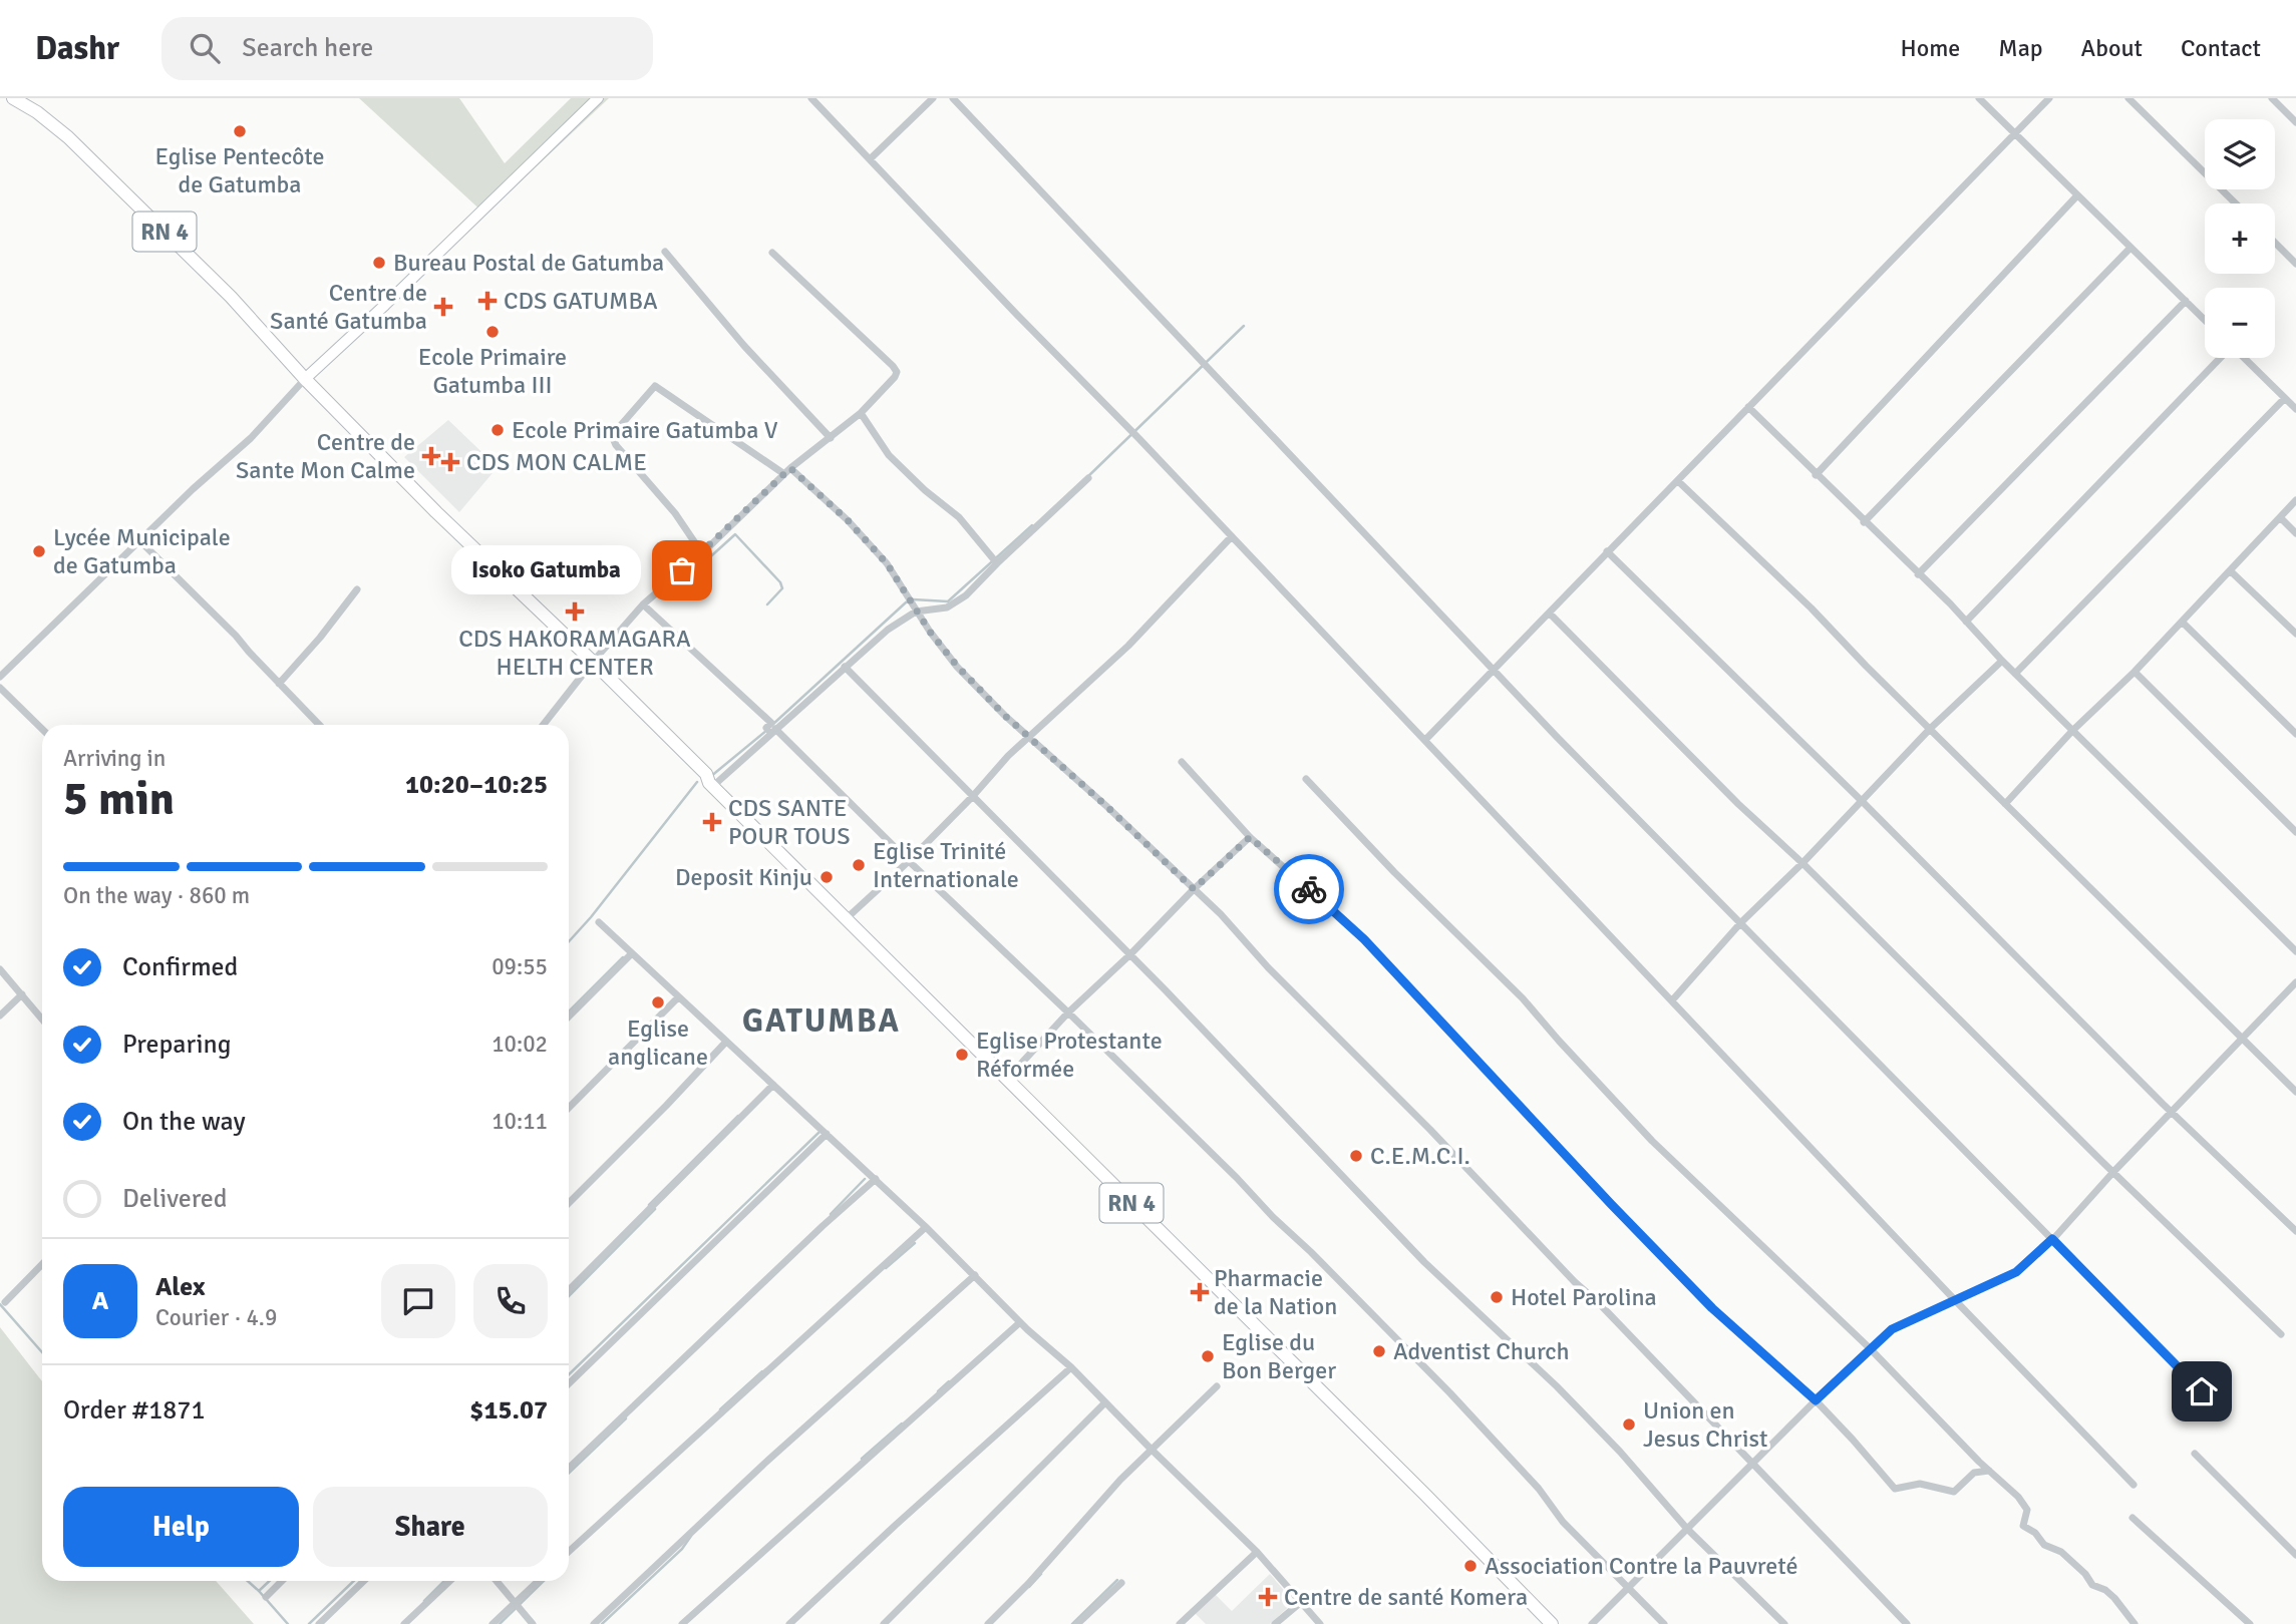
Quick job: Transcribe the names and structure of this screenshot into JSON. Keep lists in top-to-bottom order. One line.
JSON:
{"streets":{"main road":["RN 4"]},"districts":["GATUMBA"],"places":{"other":["Eglise Pentecôte de Gatumba","Bureau Postal de Gatumba","Ecole Primaire Gatumba III","Ecole Primaire Gatumba V","Lycée Municipale de Gatumba","Isoko Gatumba","Eglise Trinité Internationale","Deposit Kinju","Eglise anglicane","Eglise Protestante Réformée","C.E.M.C.I.","Hotel Parolina","Adventist Church","Eglise du Bon Berger","Union en Jesus Christ","Association Contre la Pauvreté"],"health":["CDS GATUMBA","Centre de Santé Gatumba","Centre de Sante Mon Calme","CDS MON CALME","CDS HAKORAMAGARA HELTH CENTER","CDS SANTE POUR TOUS","Pharmacie de la Nation","Centre de santé Komera"]},"page":{"header":"Dashr","search":"Search here","nav":["Home","Map","About","Contact"],"map_buttons":["+","−"],"bubble":"Isoko Gatumba","heading":["5 min","Arriving in","10:20–10:25"],"panel":["Alex","Courier · 4.9","Order #1871","$15.07"],"bar":"On the way · 860 m","list":[["Confirmed","09:55"],["Preparing","10:02"],["On the way","10:11"],"Delivered"],"round":"A","buttons":["Help","Share"]}}
